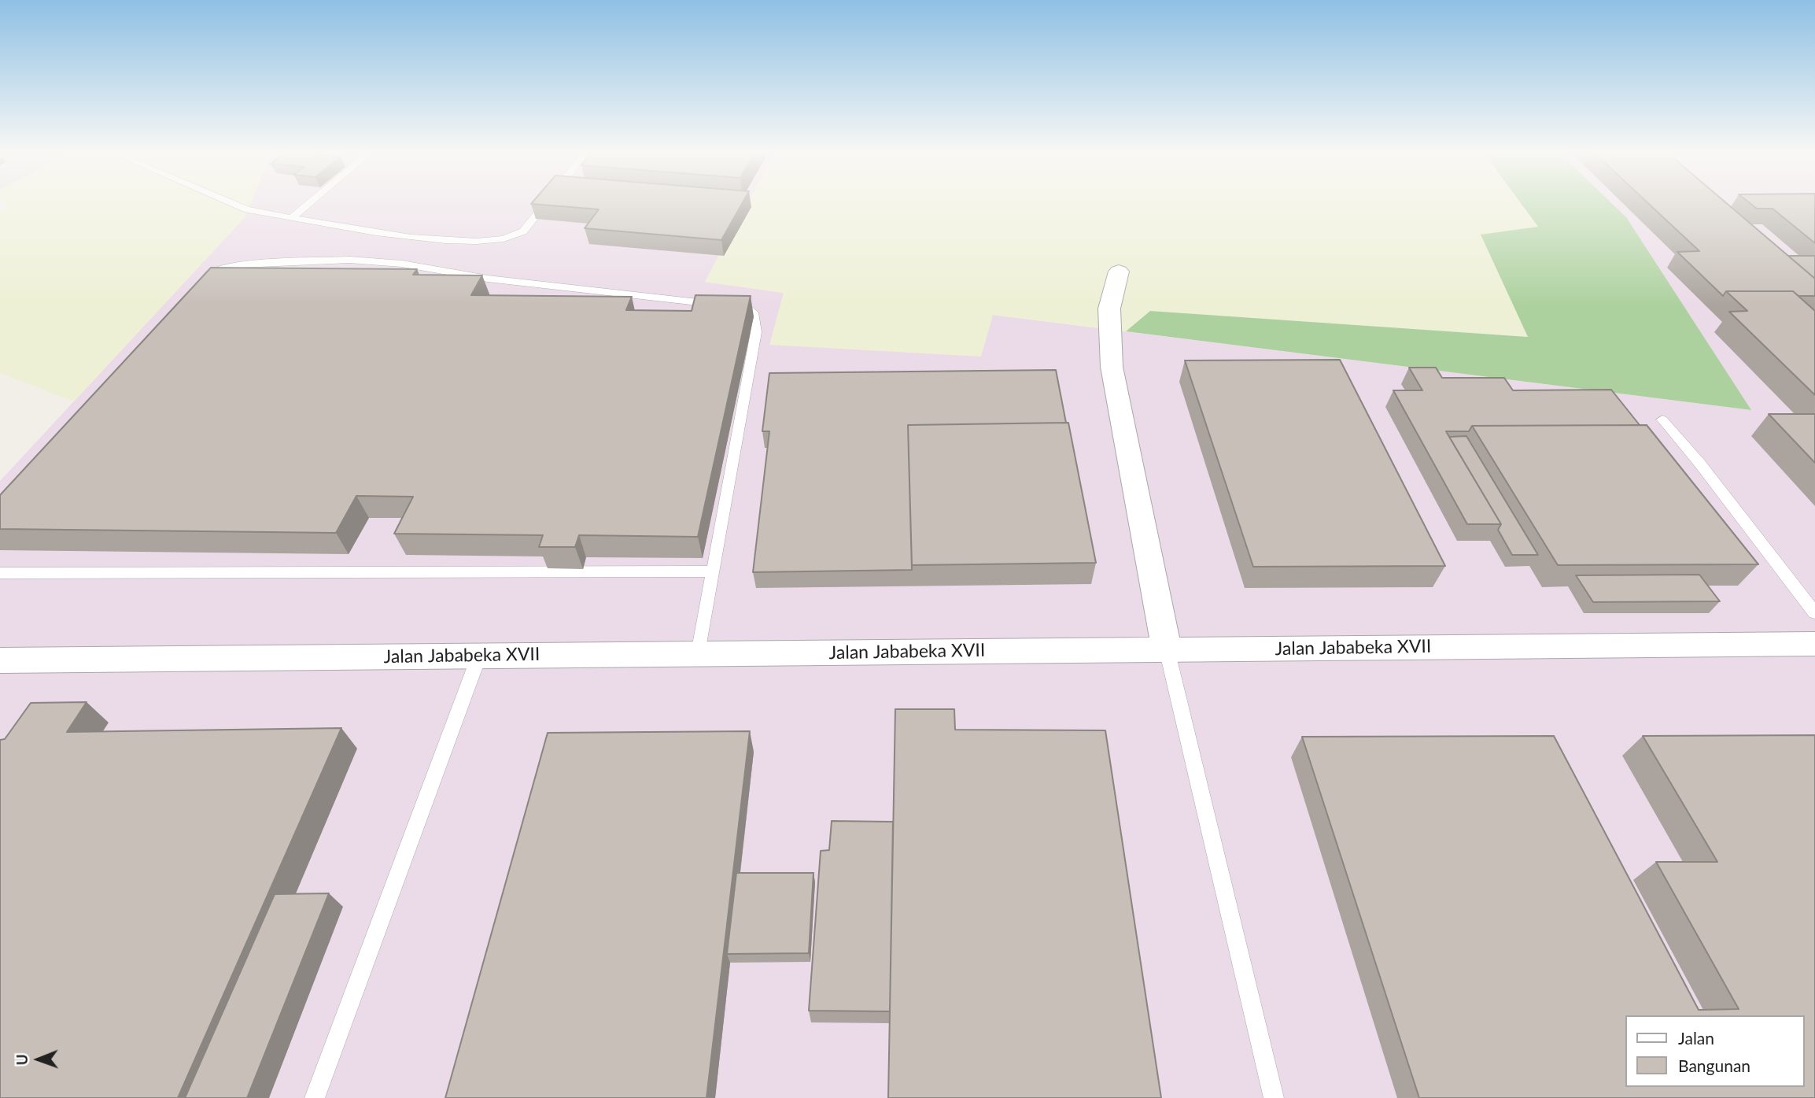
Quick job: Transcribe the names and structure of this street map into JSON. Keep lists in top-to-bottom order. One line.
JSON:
{"streets":{"street":["Jalan Jababeka XVII"]},"legend":["Jalan","Bangunan"],"north":"left"}
